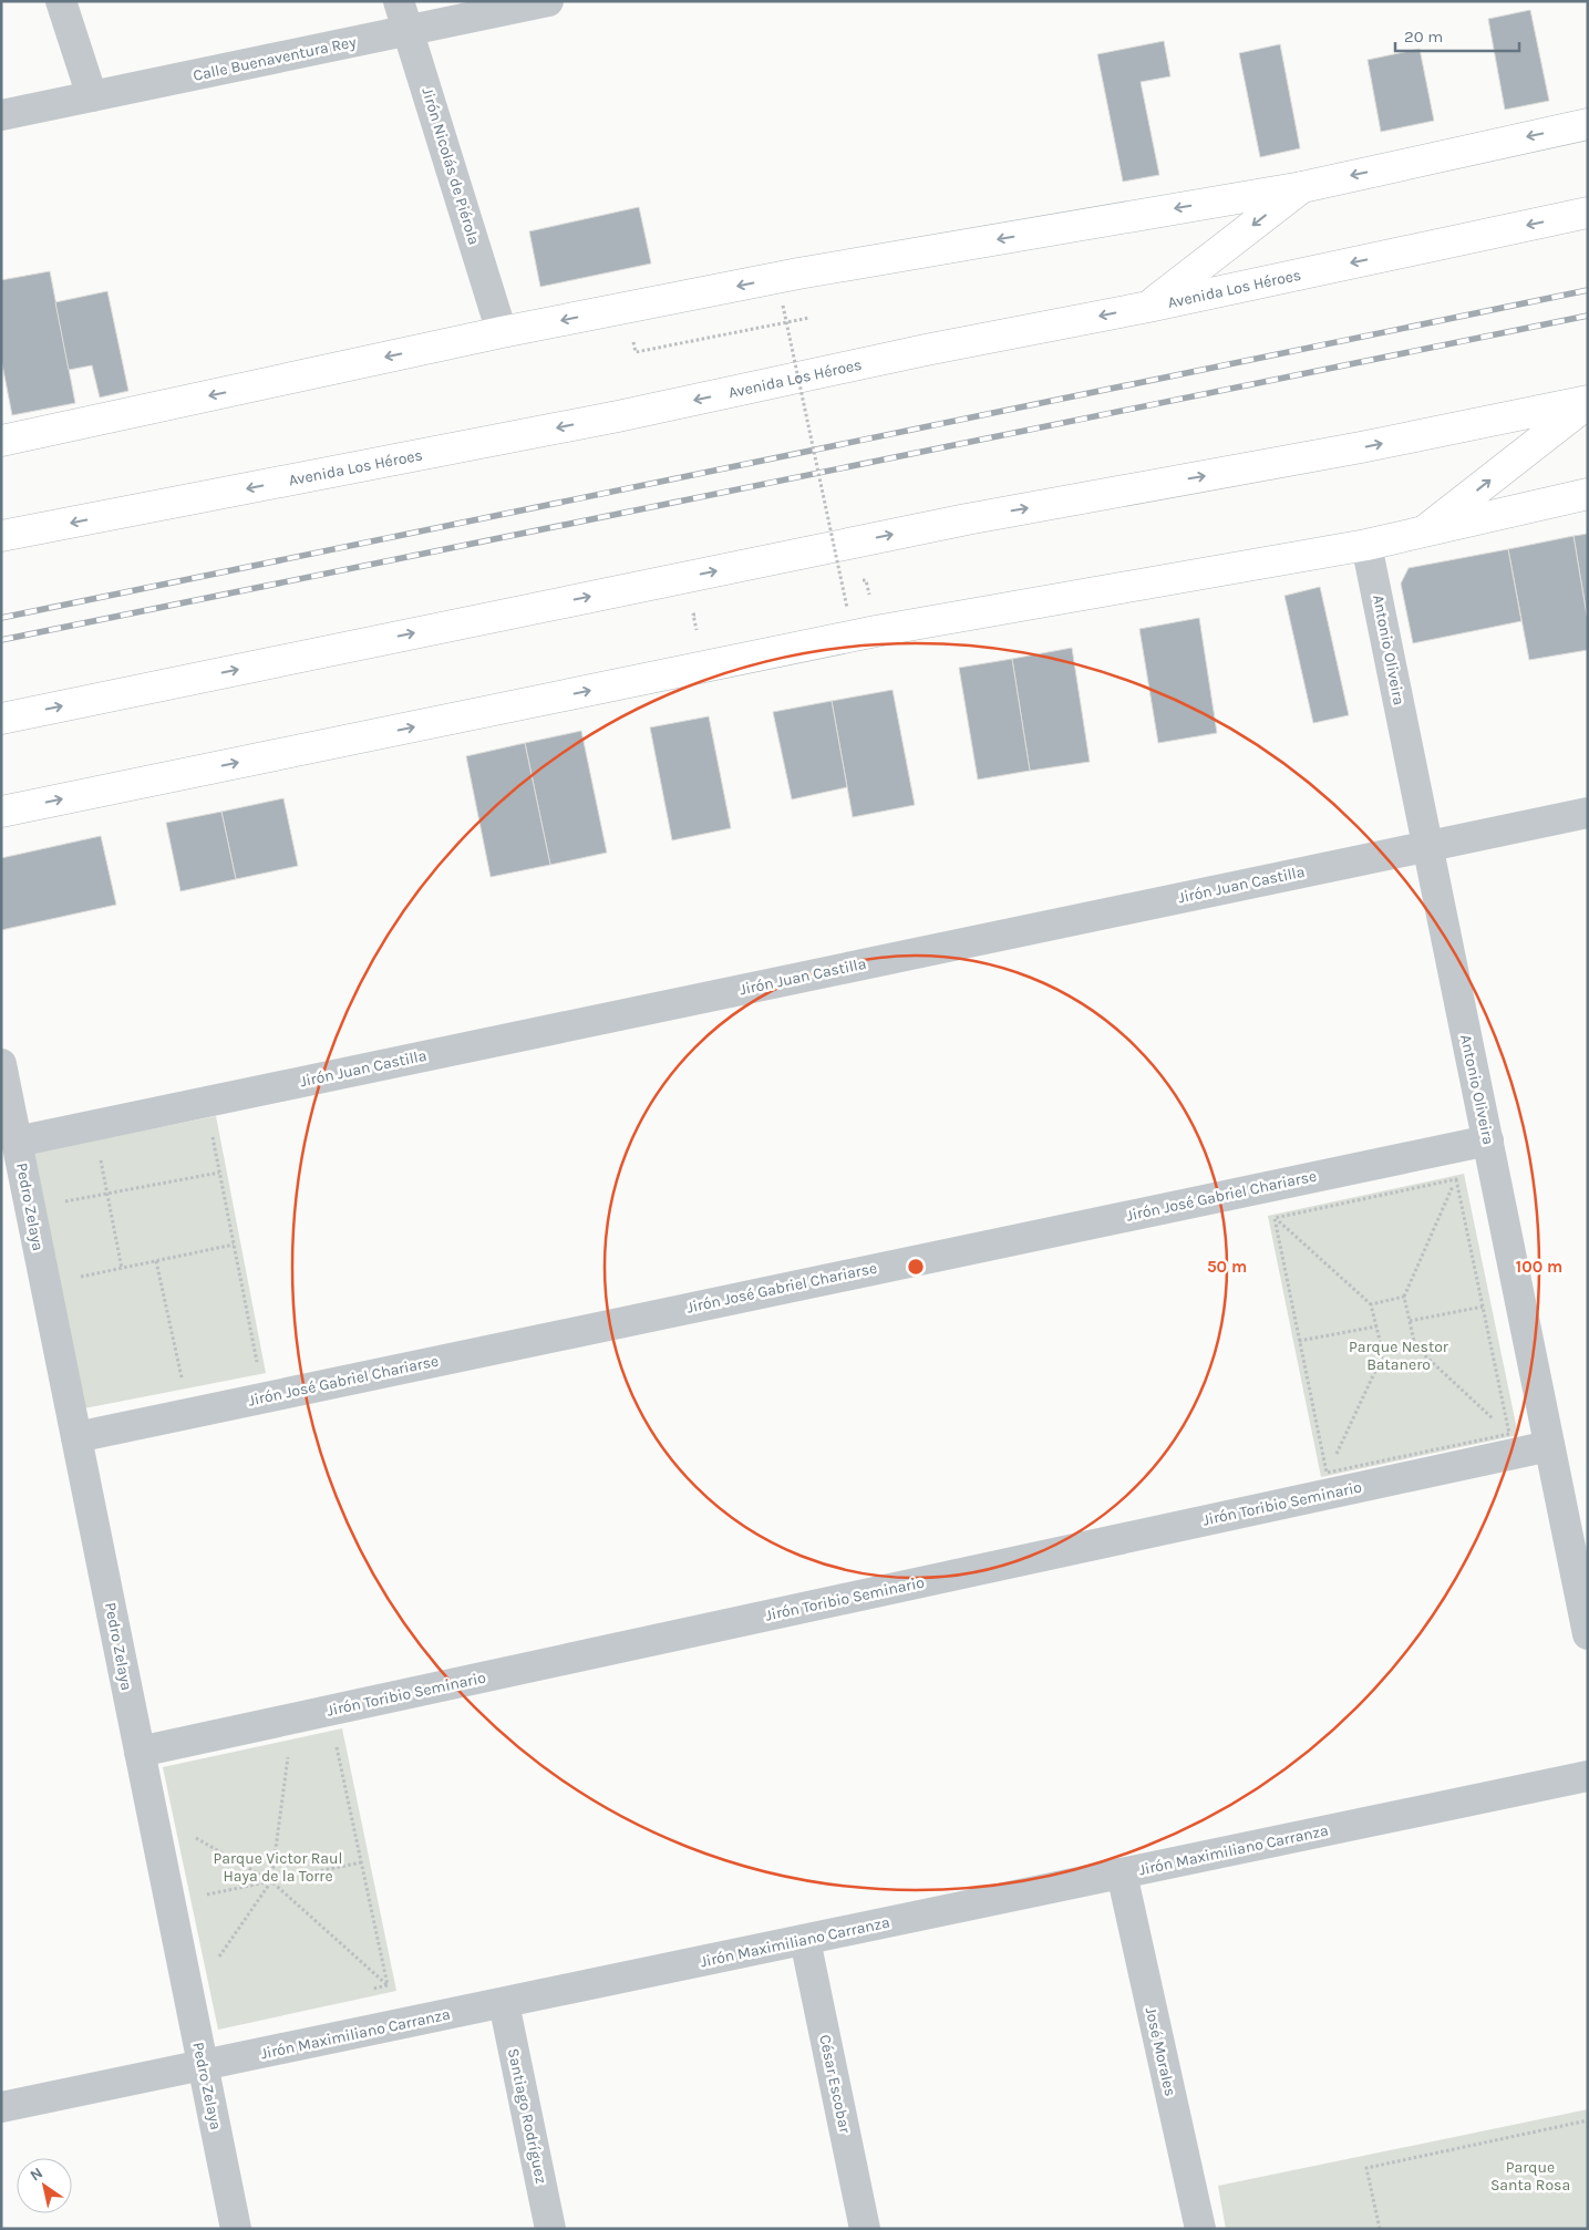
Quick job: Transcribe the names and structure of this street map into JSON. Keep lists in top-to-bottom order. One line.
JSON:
{"streets":{"main road":["Avenida Los Héroes"],"street":["Calle Buenaventura Rey","Jirón Nicolás de Piérola","Antonio Oliveira","Jirón Juan Castilla","Jirón José Gabriel Chariarse","Pedro Zelaya","Jirón Toribio Seminario","Jirón Maximiliano Carranza","José Morales","César Escobar","Santiago Rodríguez"]},"crossings":[["Calle Buenaventura Rey","Jirón Nicolás de Piérola"],["Antonio Oliveira","Jirón Juan Castilla"],["Antonio Oliveira","Jirón José Gabriel Chariarse"],["Antonio Oliveira","Jirón Toribio Seminario"],["Jirón Juan Castilla","Pedro Zelaya"],["Jirón José Gabriel Chariarse","Pedro Zelaya"],["Pedro Zelaya","Jirón Toribio Seminario"],["Pedro Zelaya","Jirón Maximiliano Carranza"],["Jirón Maximiliano Carranza","José Morales"],["Jirón Maximiliano Carranza","César Escobar"],["Jirón Maximiliano Carranza","Santiago Rodríguez"]],"parks":["Parque Nestor Batanero","Parque Victor Raul Haya de la Torre","Parque Santa Rosa"],"scale_bar":"20 m","north":"top left","rings":["50 m","100 m"]}
